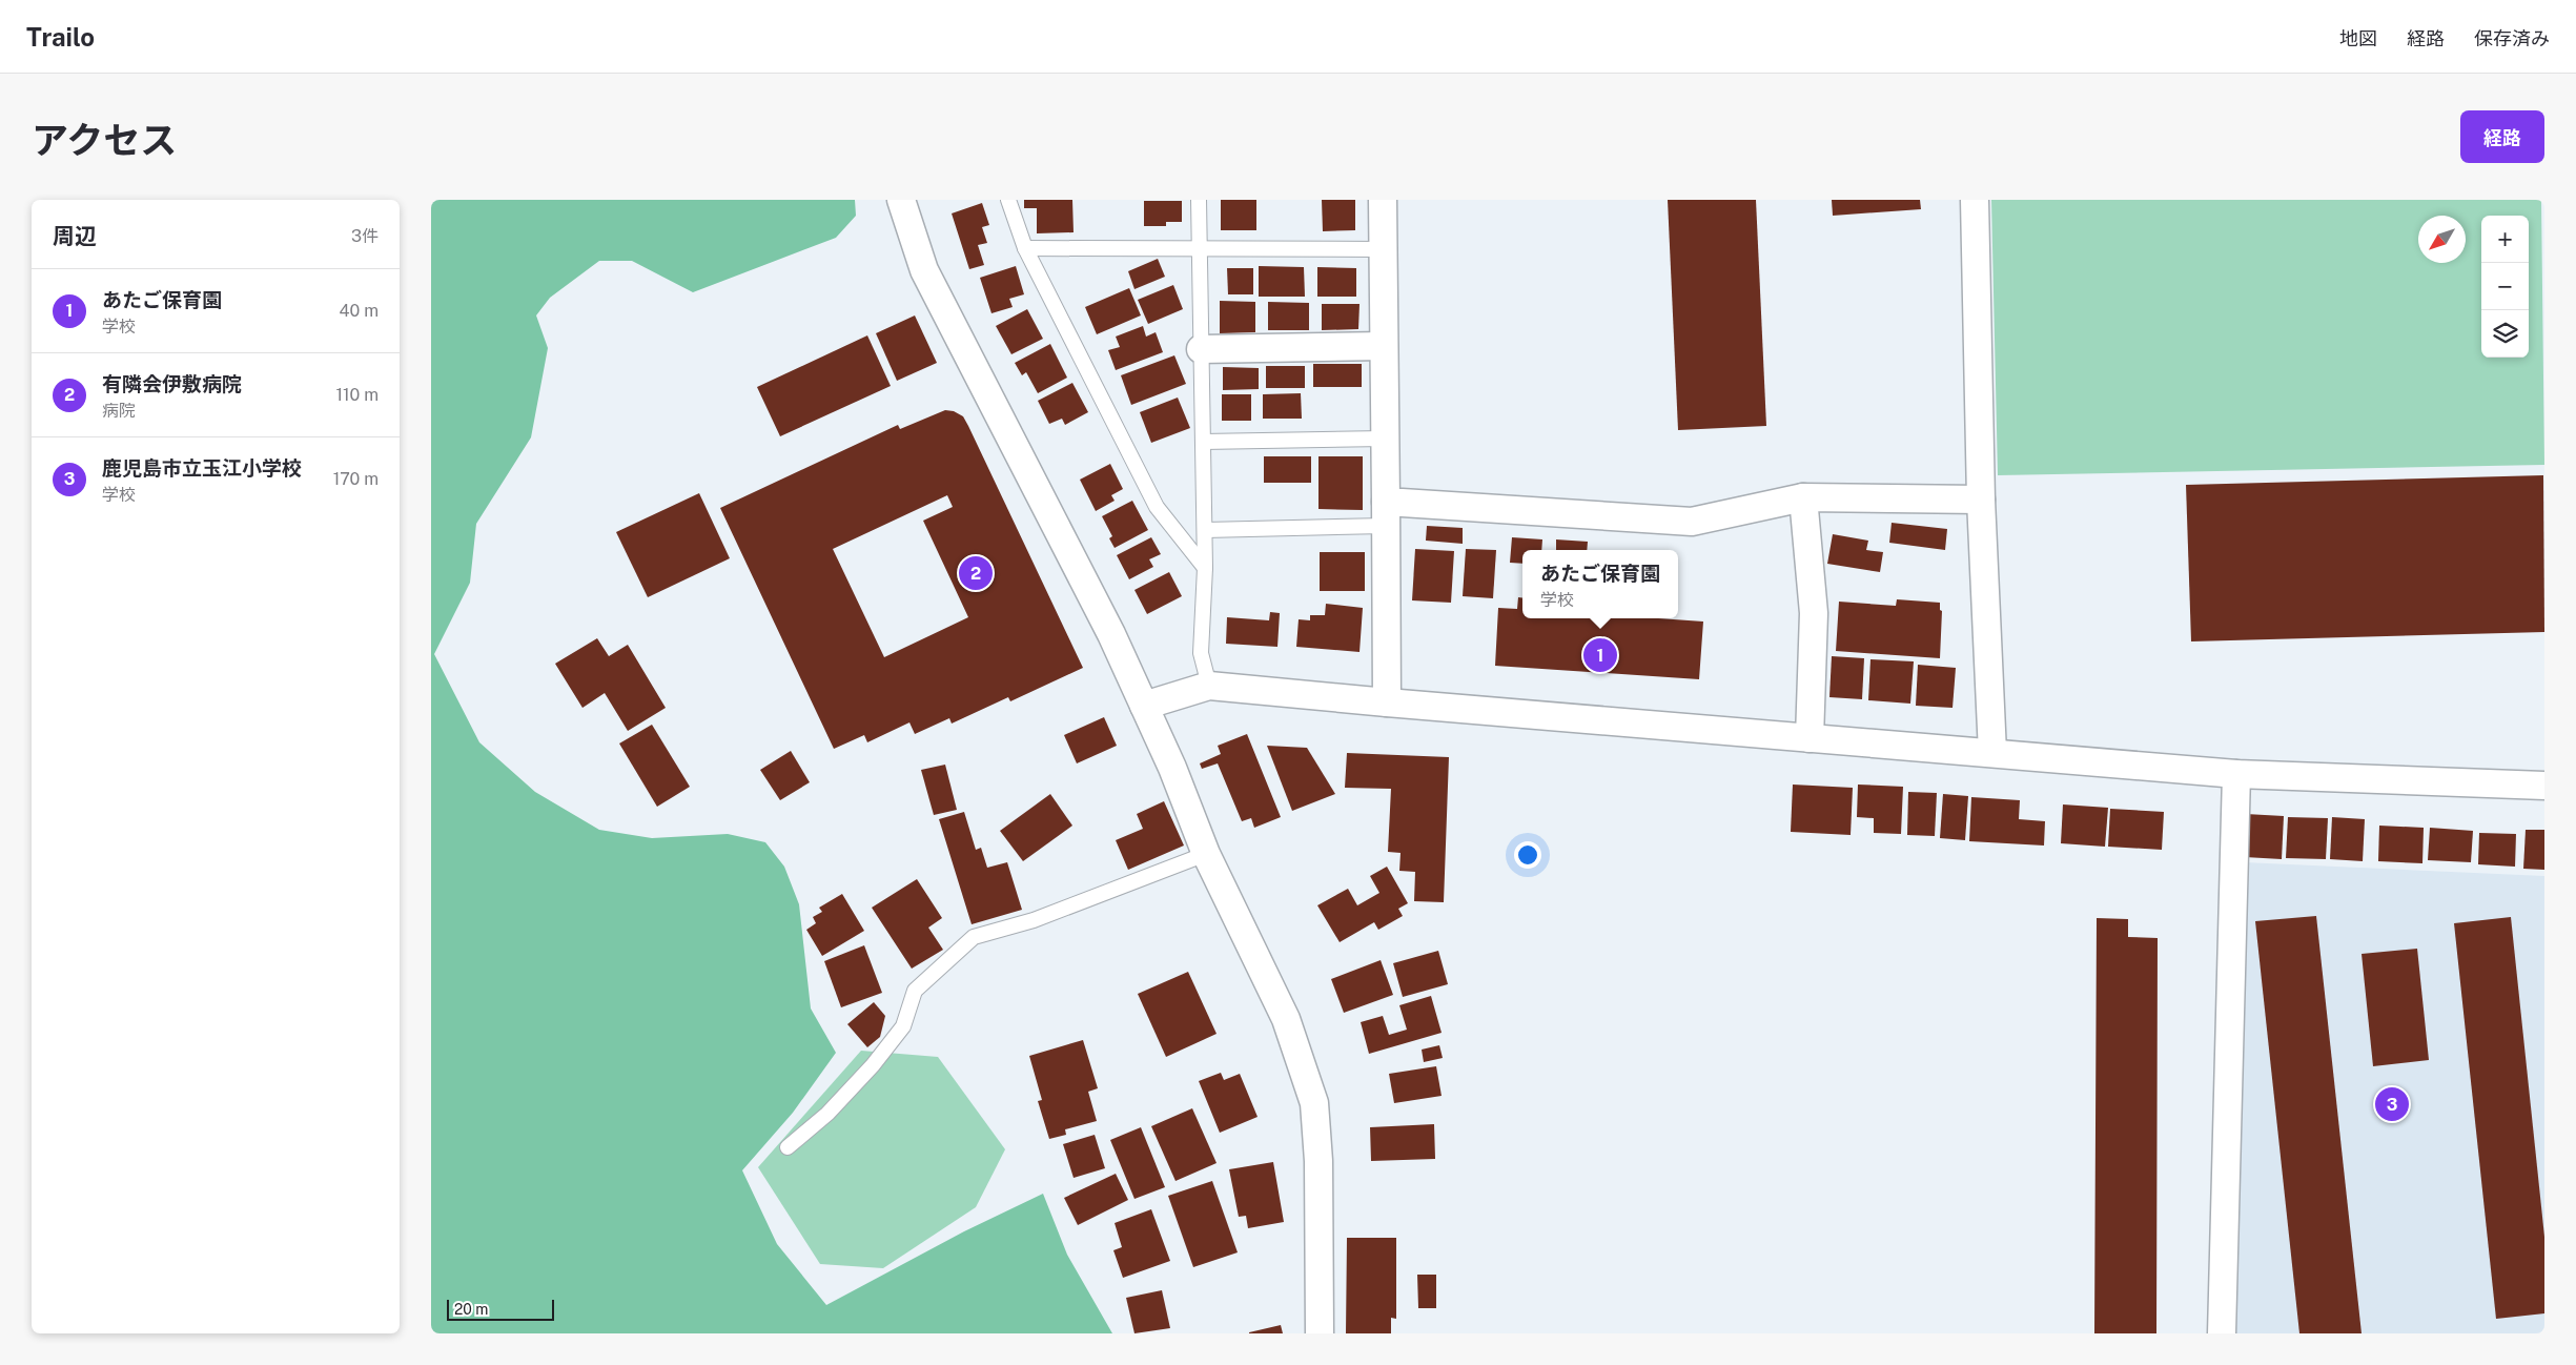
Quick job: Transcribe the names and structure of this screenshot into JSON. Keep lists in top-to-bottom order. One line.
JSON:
{"scale_bar":"20 m","north":"bottom left","page":{"header":"Trailo","nav":["地図","経路","保存済み"],"title":"アクセス","buttons":"経路","heading":["周辺","3件"],"map_buttons":["+","−"],"list":[{"mark":"1","name":"あたご保育園","note":"学校","value":"40 m"},{"mark":"2","name":"有隣会伊敷病院","note":"病院","value":"110 m"},{"mark":"3","name":"鹿児島市立玉江小学校","note":"学校","value":"170 m"}],"popup":["あたご保育園","学校"],"pins":["2","1","3"],"scale":"20 m"}}
